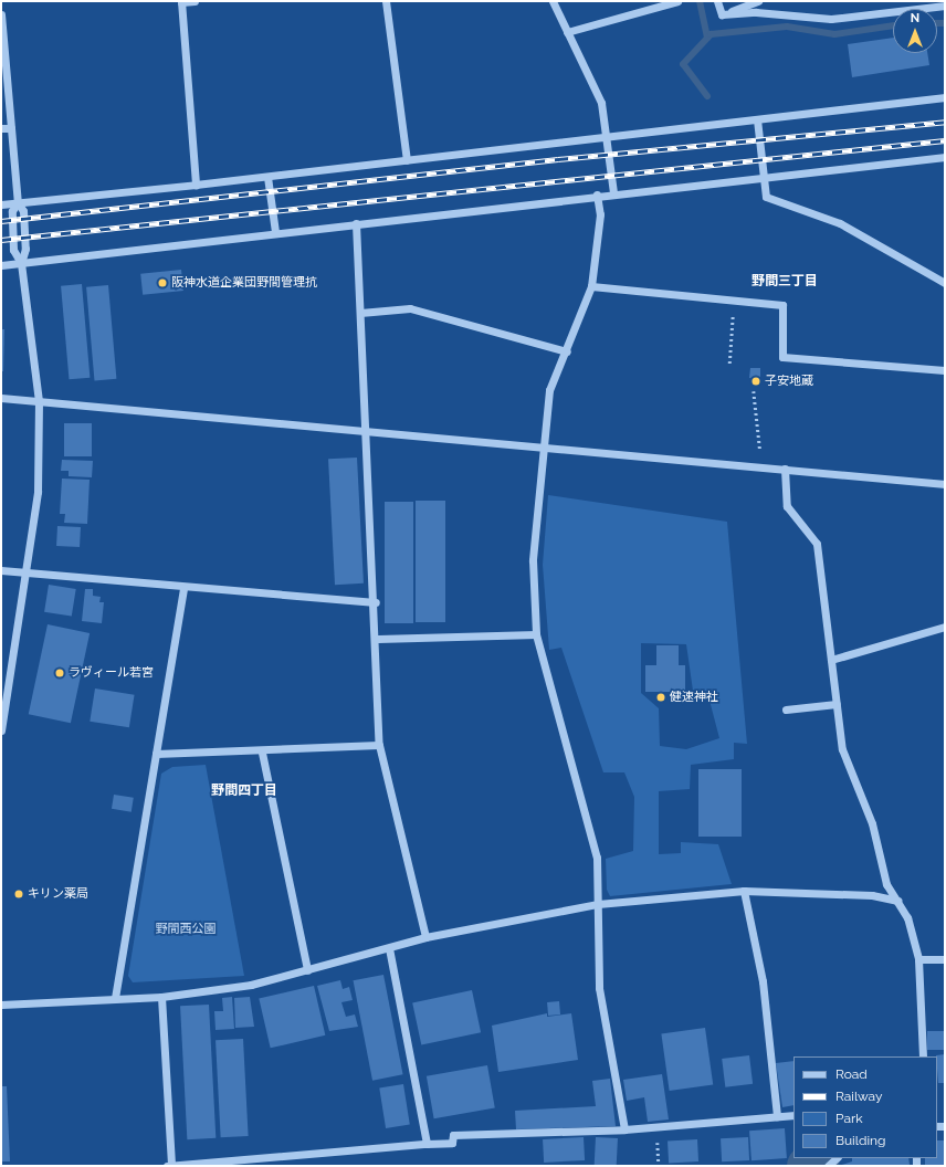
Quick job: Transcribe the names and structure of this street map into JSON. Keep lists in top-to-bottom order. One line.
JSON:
{"districts":["野間三丁目","野間四丁目"],"parks":["野間西公園"],"places":["阪神水道企業団野間管理抗","子安地蔵","ラヴィール若宮","健速神社","キリン薬局"],"legend":["Road","Railway","Park","Building"],"north":"top"}
